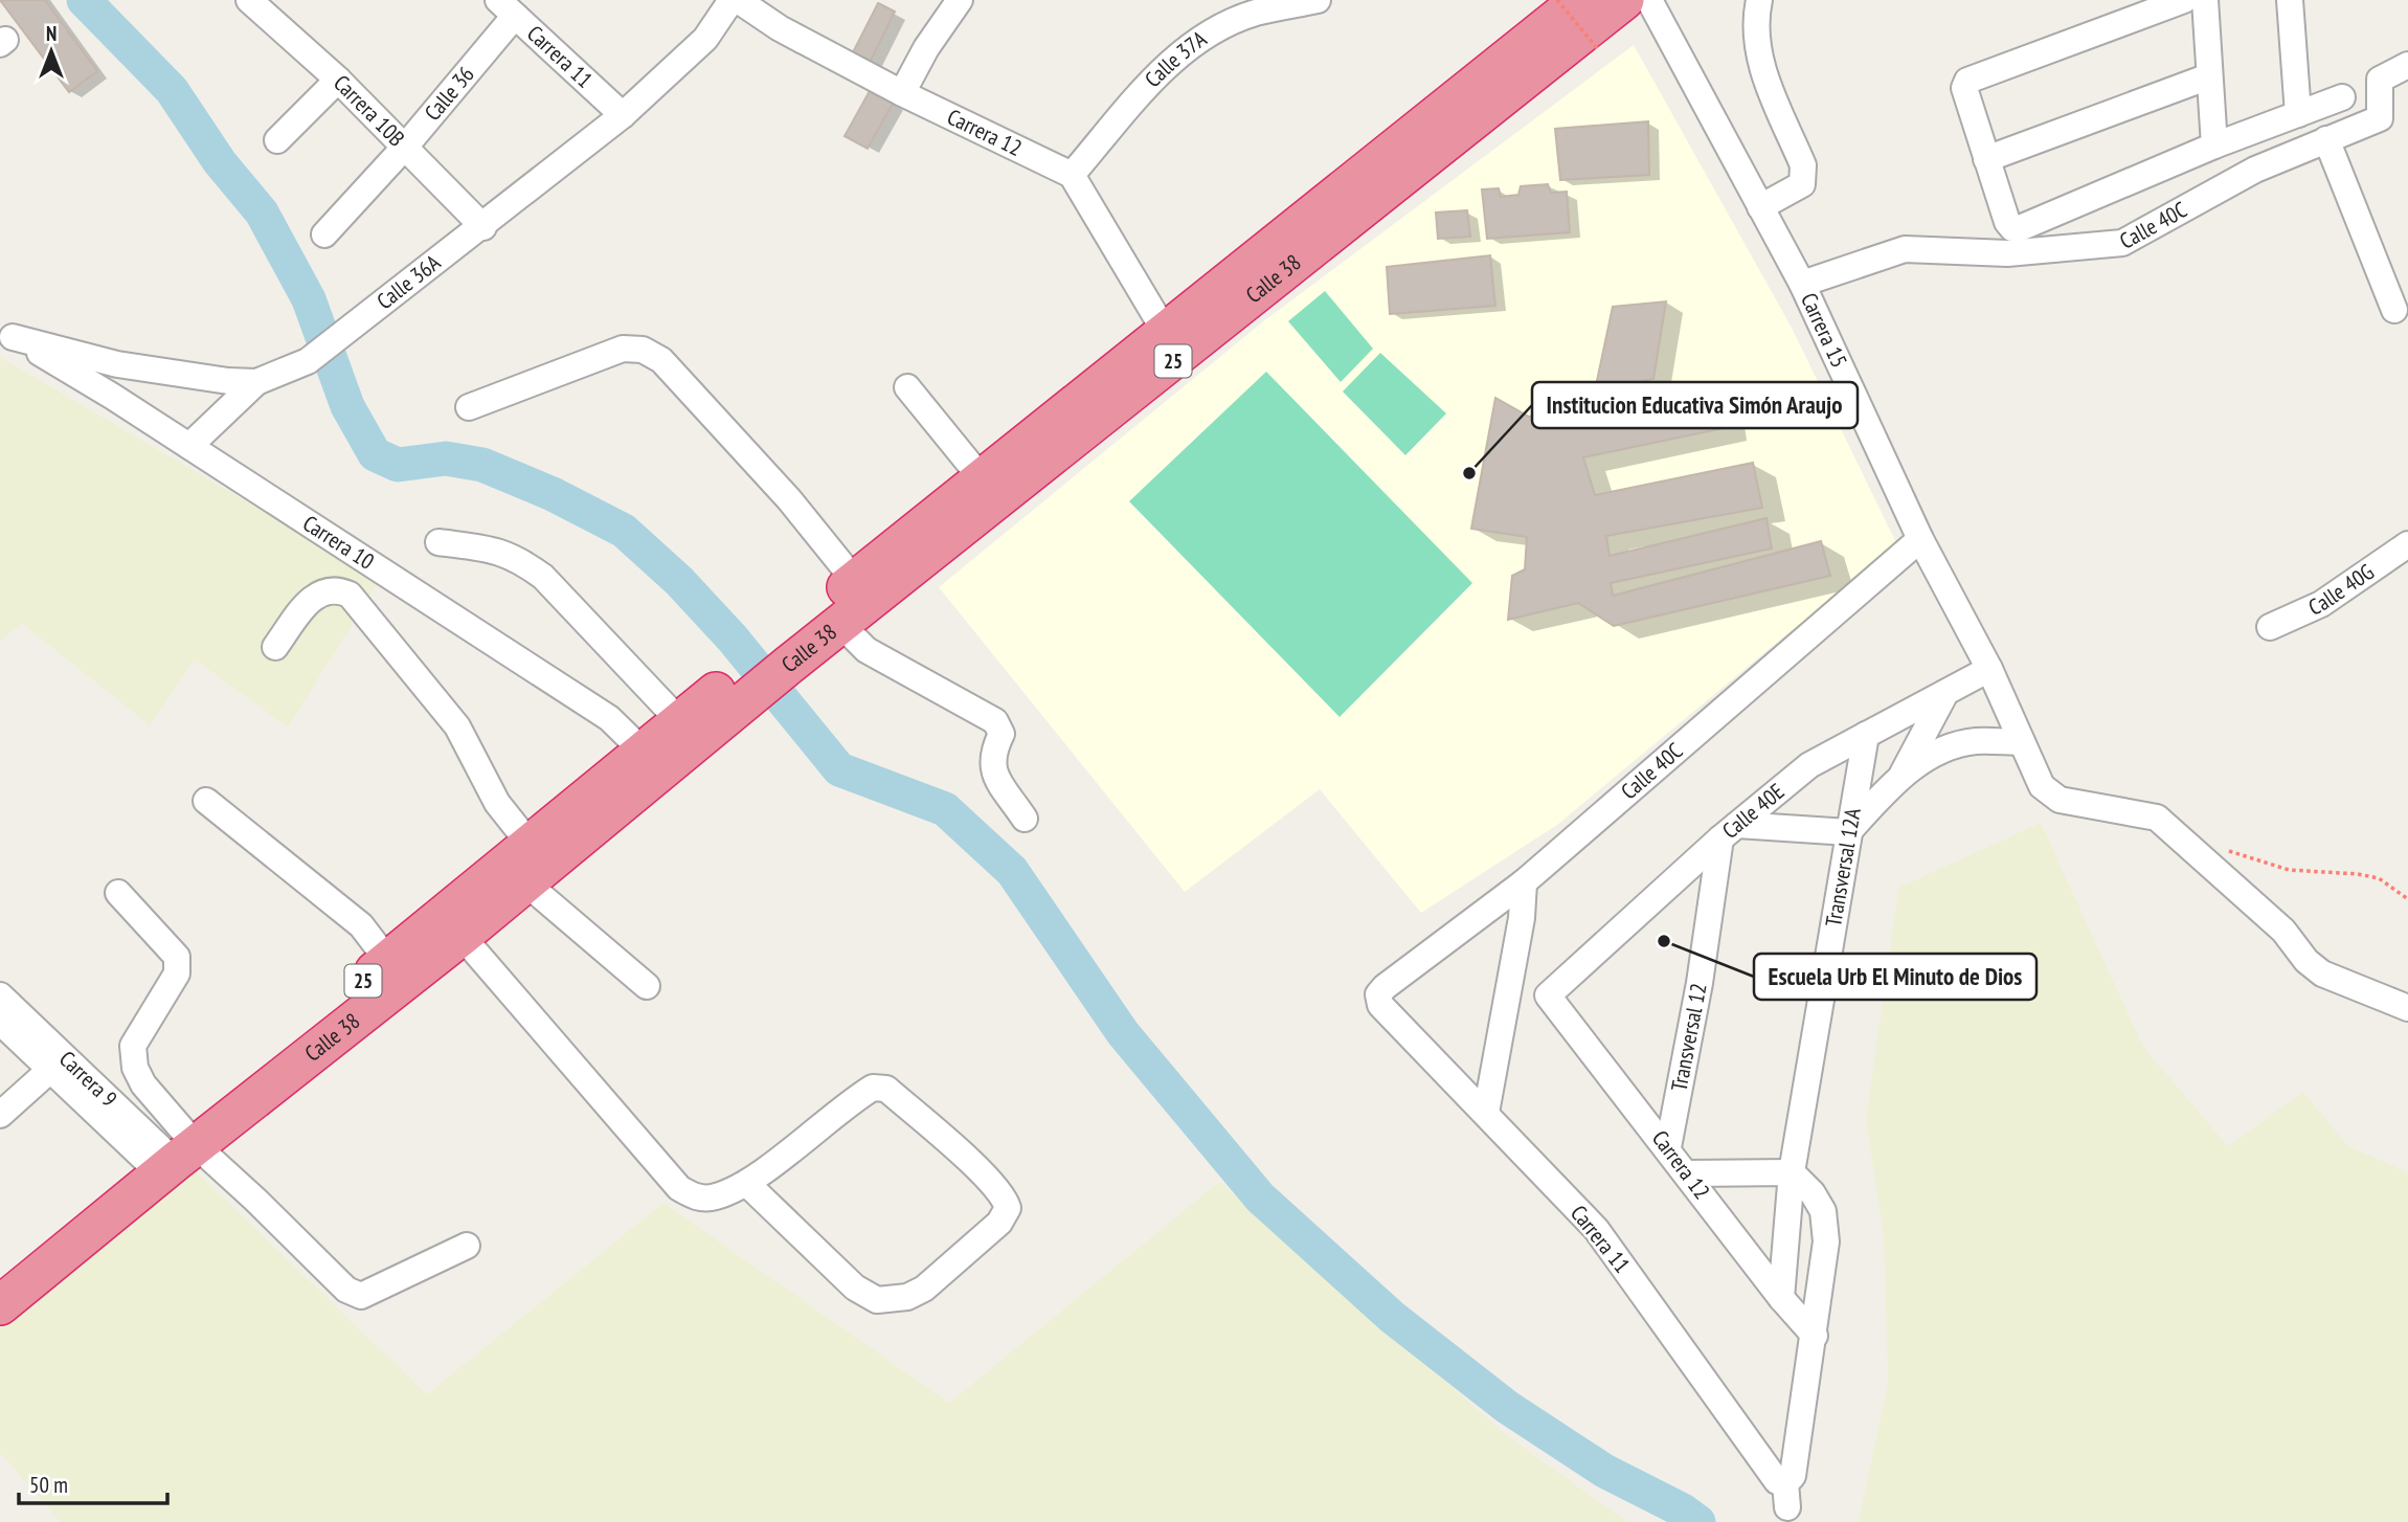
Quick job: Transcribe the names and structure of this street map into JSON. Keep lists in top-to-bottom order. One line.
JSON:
{"streets":{"highway":["Calle 38","25"],"street":["Carrera 11","Calle 37A","Calle 36","Carrera 10B","Carrera 12","Calle 40C","Calle 36A","Carrera 15","Carrera 10","Calle 40G","Calle 40E","Transversal 12A","Transversal 12","Carrera 9"]},"crossings":[["Carrera 11","Calle 36"],["Carrera 11","Carrera 12"],["Carrera 11","Calle 40C"],["Carrera 11","Calle 36A"],["Calle 37A","Carrera 12"],["Calle 36","Carrera 10B"],["Carrera 10B","Calle 36A"],["Carrera 12","Calle 40E"],["Carrera 12","Transversal 12A"],["Carrera 12","Transversal 12"],["Calle 40C","Carrera 15"],["Calle 38","Carrera 10"],["Calle 38","Carrera 9"],["Calle 36A","Carrera 10"],["Carrera 15","Calle 40E"],["Calle 40E","Transversal 12A"],["Calle 40E","Transversal 12"]],"places":["Institucion Educativa Simón Araujo","Escuela Urb El Minuto de Dios"],"scale_bar":"50 m","north":"top"}
